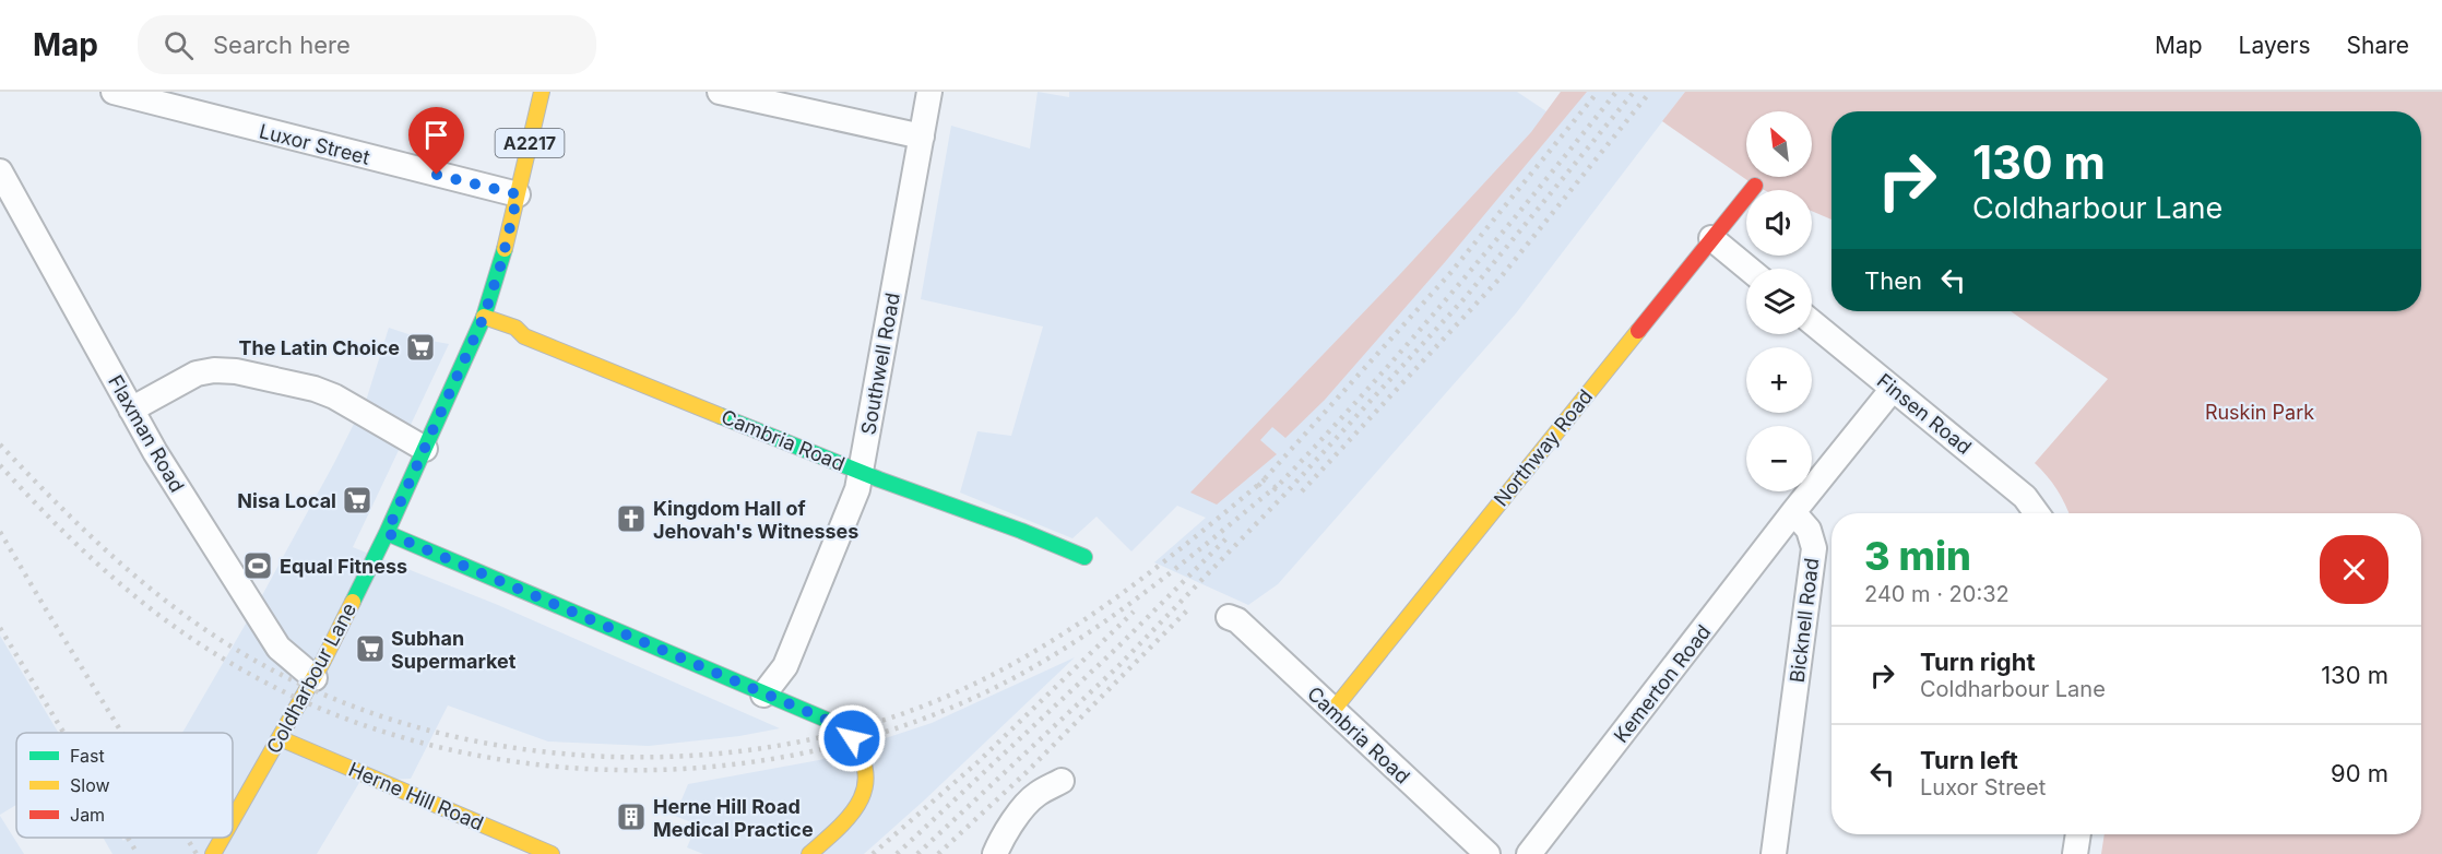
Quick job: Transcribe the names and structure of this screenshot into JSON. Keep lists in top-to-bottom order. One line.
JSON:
{"streets":{"street":["A2217","Luxor Street","Southwell Road","Finsen Road","Flaxman Road","Cambria Road","Northway Road","Bicknell Road","Coldharbour Lane","Kemerton Road","Herne Hill Road"]},"crossings":[["Luxor Street","Coldharbour Lane"],["Southwell Road","Cambria Road"],["Flaxman Road","Coldharbour Lane"],["Cambria Road","Northway Road"],["Cambria Road","Coldharbour Lane"],["Bicknell Road","Kemerton Road"],["Coldharbour Lane","Herne Hill Road"]],"parks":["Ruskin Park"],"places":{"supermarket":["The Latin Choice","Nisa Local","Subhan Supermarket"],"church":["Kingdom Hall of Jehovah's Witnesses"],"sports":["Equal Fitness"],"building":["Herne Hill Road Medical Practice"]},"legend":["Fast","Slow","Jam"],"north":"top left","page":{"header":"Map","search":"Search here","nav":["Map","Layers","Share"],"map_buttons":["+","−"],"turn":["130 m","Coldharbour Lane"],"then":"Then","heading":["3 min","240 m · 20:32"],"list":[{"name":"Turn right","note":"Coldharbour Lane","value":"130 m"},{"name":"Turn left","note":"Luxor Street","value":"90 m"}]}}
